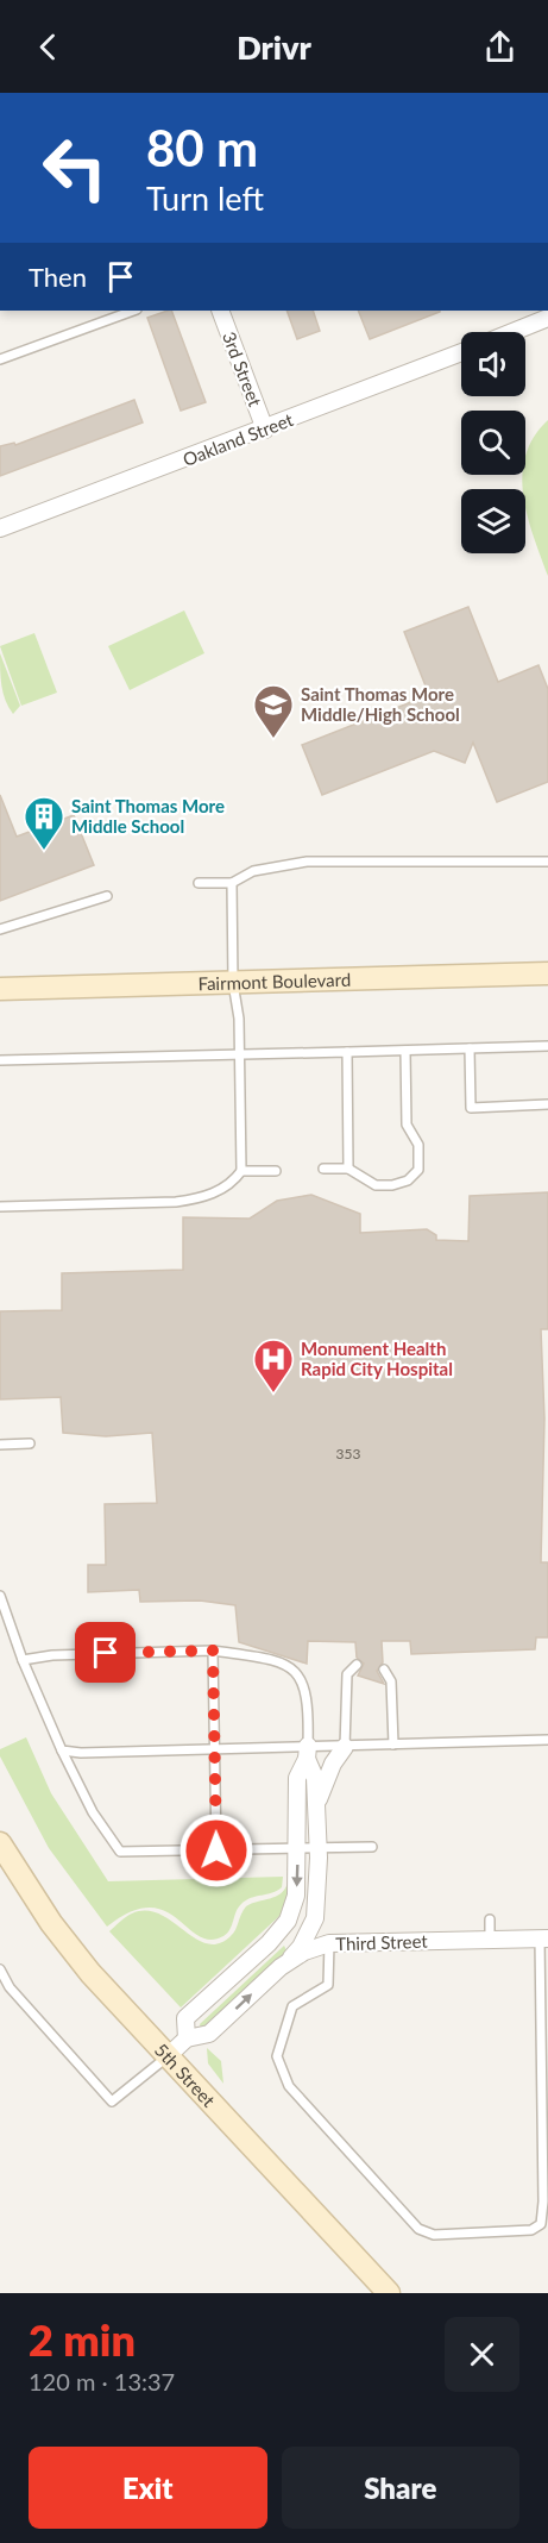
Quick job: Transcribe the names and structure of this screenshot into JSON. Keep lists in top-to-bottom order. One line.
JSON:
{"streets":{"main road":["Fairmont Boulevard","5th Street"],"street":["3rd Street","Oakland Street","Third Street"]},"crossings":[["3rd Street","Oakland Street"],["Third Street","5th Street"]],"places":{"school or university":["Saint Thomas More Middle/High School"],"building":["Saint Thomas More Middle School"],"hospital":["Monument Health Rapid City Hospital"]},"house_numbers":["353"],"page":{"header":"Drivr","turn":["80 m","Turn left"],"then":"Then","heading":["2 min","120 m · 13:37"],"buttons":["Exit","Share"]}}
